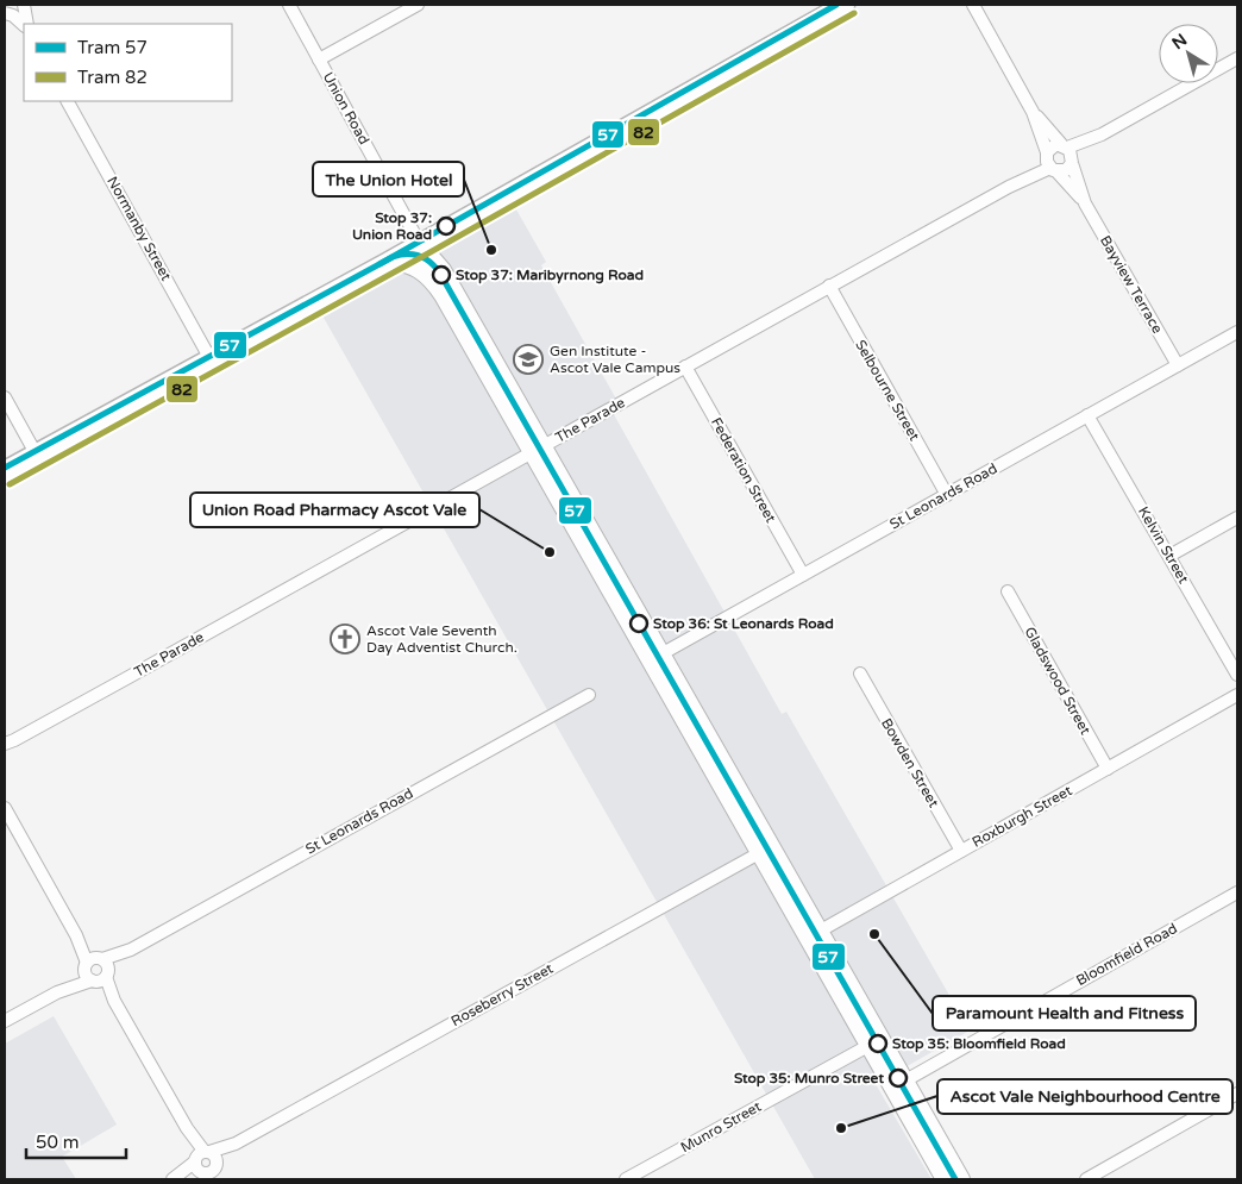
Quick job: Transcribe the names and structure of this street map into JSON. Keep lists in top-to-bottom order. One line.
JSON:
{"streets":{"street":["Union Road","Normanby Street","Bayview Terrace","Selbourne Street","The Parade","Federation Street","St Leonards Road","Kelvin Street","Gladswood Street","Bowden Street","Roxburgh Street","Bloomfield Road","Roseberry Street","Munro Street"]},"crossings":[["Union Road","The Parade"],["Union Road","St Leonards Road"],["Union Road","Roxburgh Street"],["Union Road","Bloomfield Road"],["Union Road","Roseberry Street"],["Union Road","Munro Street"],["Bayview Terrace","The Parade"],["Bayview Terrace","St Leonards Road"],["Selbourne Street","The Parade"],["Selbourne Street","St Leonards Road"],["The Parade","Federation Street"],["Federation Street","St Leonards Road"],["St Leonards Road","Kelvin Street"],["Gladswood Street","Roxburgh Street"],["Bowden Street","Roxburgh Street"]],"places":{"other":["Stop 37: Union Road","The Union Hotel","Stop 37: Maribyrnong Road","Union Road Pharmacy Ascot Vale","Stop 36: St Leonards Road","Paramount Health and Fitness","Stop 35: Bloomfield Road","Stop 35: Munro Street","Ascot Vale Neighbourhood Centre"],"school or university":["Gen Institute - Ascot Vale Campus"],"church":["Ascot Vale Seventh Day Adventist Church."]},"lines":["tram line 57","tram line 82"],"legend":["Tram 57","Tram 82"],"scale_bar":"50 m","north":"top left"}
